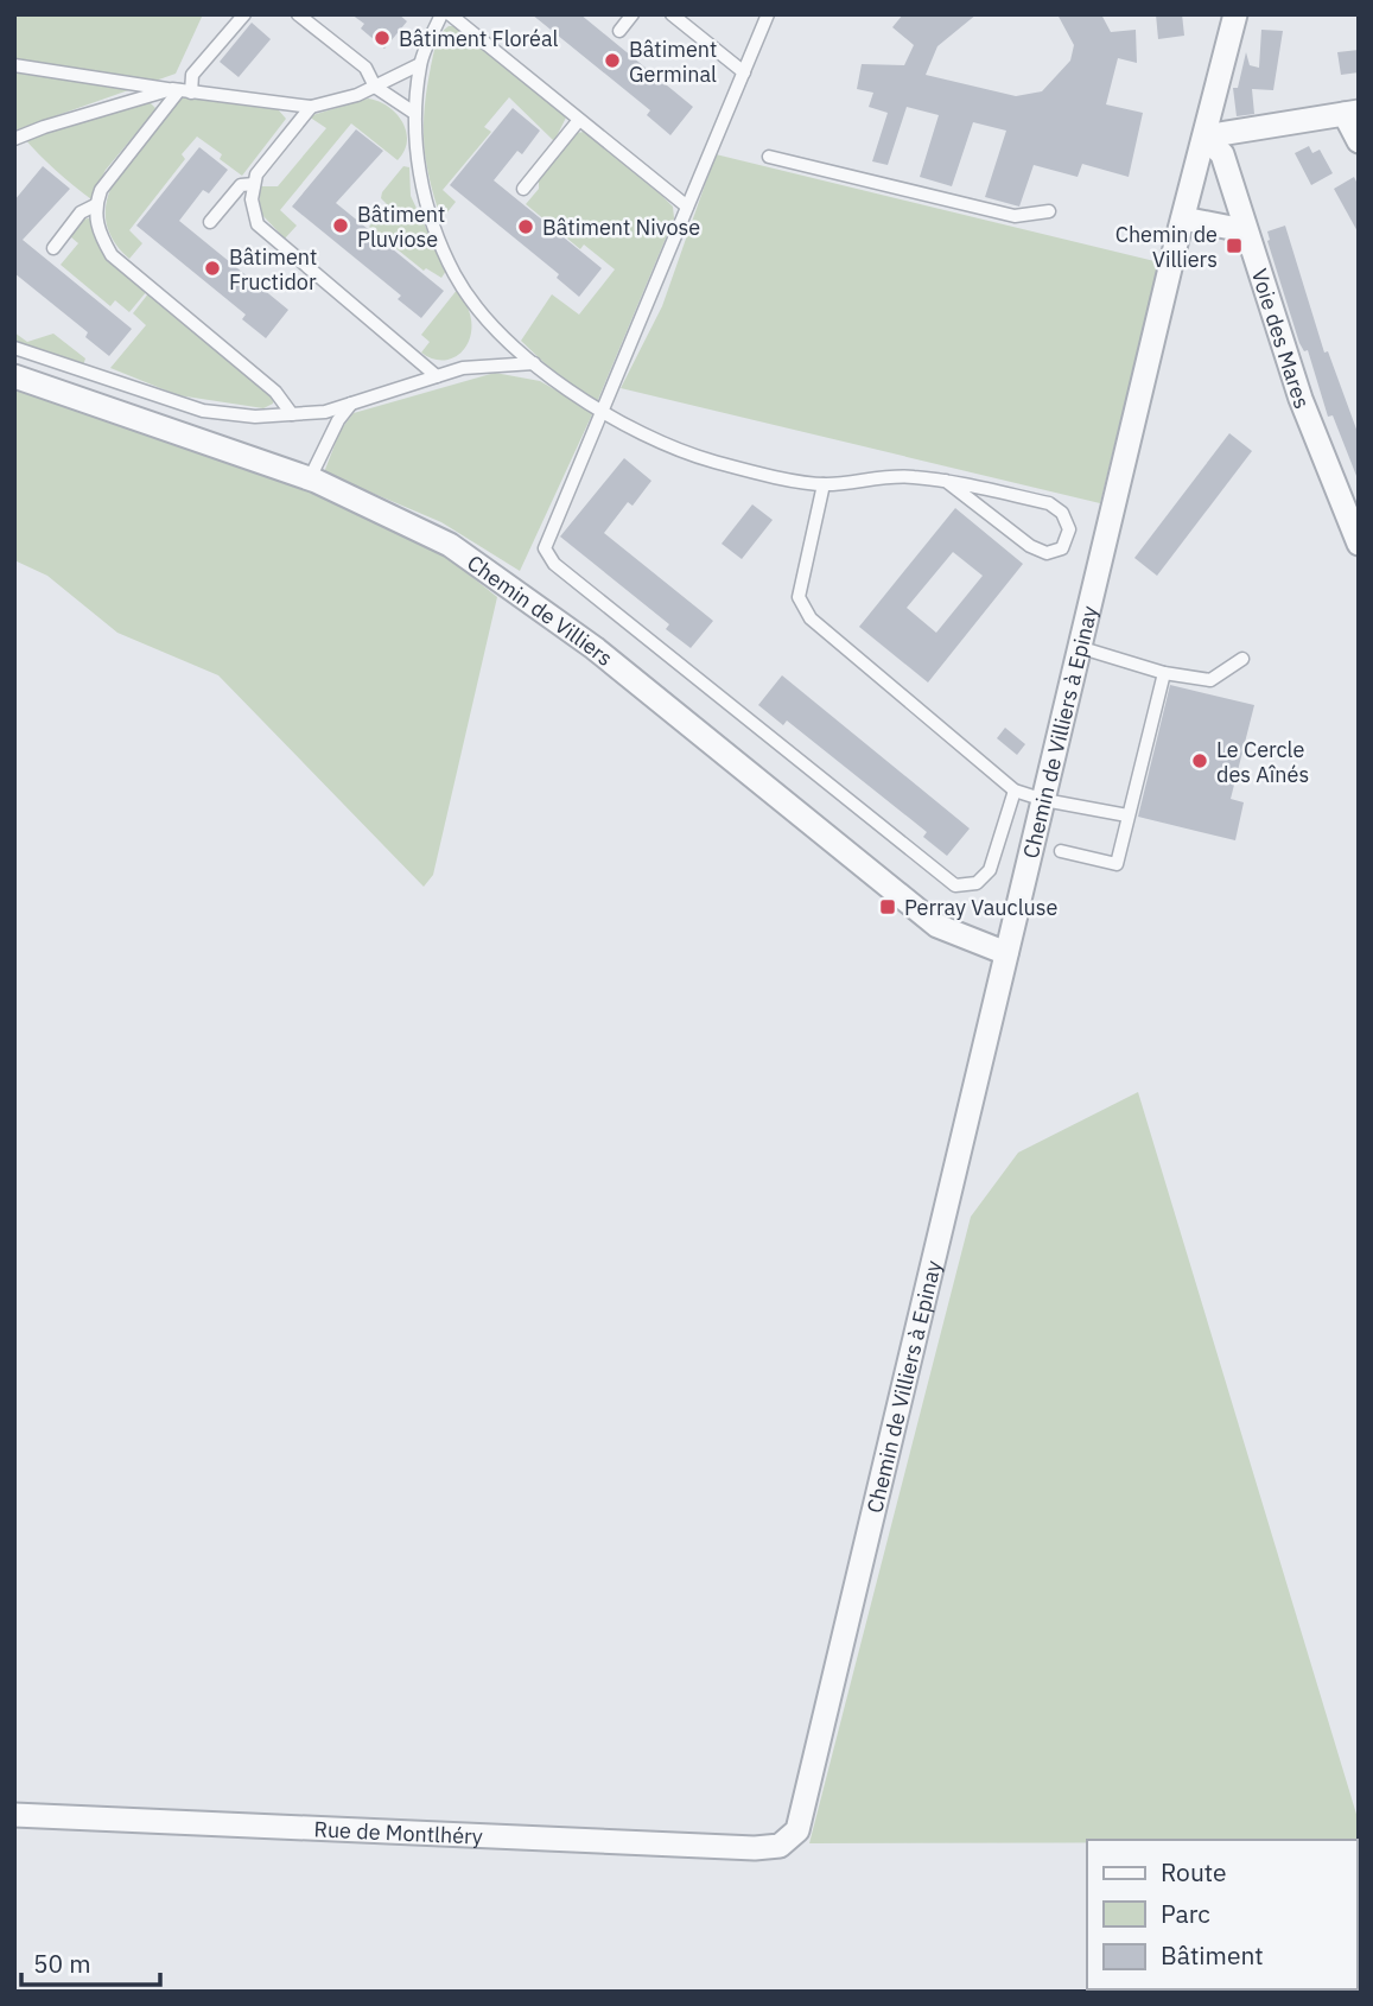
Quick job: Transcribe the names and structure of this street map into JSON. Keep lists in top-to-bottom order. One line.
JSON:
{"streets":{"street":["Voie des Mares","Chemin de Villiers","Chemin de Villiers à Epinay","Rue de Montlhéry"]},"crossings":[["Voie des Mares","Chemin de Villiers à Epinay"],["Chemin de Villiers","Chemin de Villiers à Epinay"],["Chemin de Villiers à Epinay","Rue de Montlhéry"]],"places":{"other":["Bâtiment Floréal","Bâtiment Germinal","Bâtiment Pluviose","Bâtiment Nivose","Bâtiment Fructidor","Le Cercle des Aînés"],"transit":["Chemin de Villiers","Perray Vaucluse"]},"legend":["Route","Parc","Bâtiment"],"scale_bar":"50 m"}
